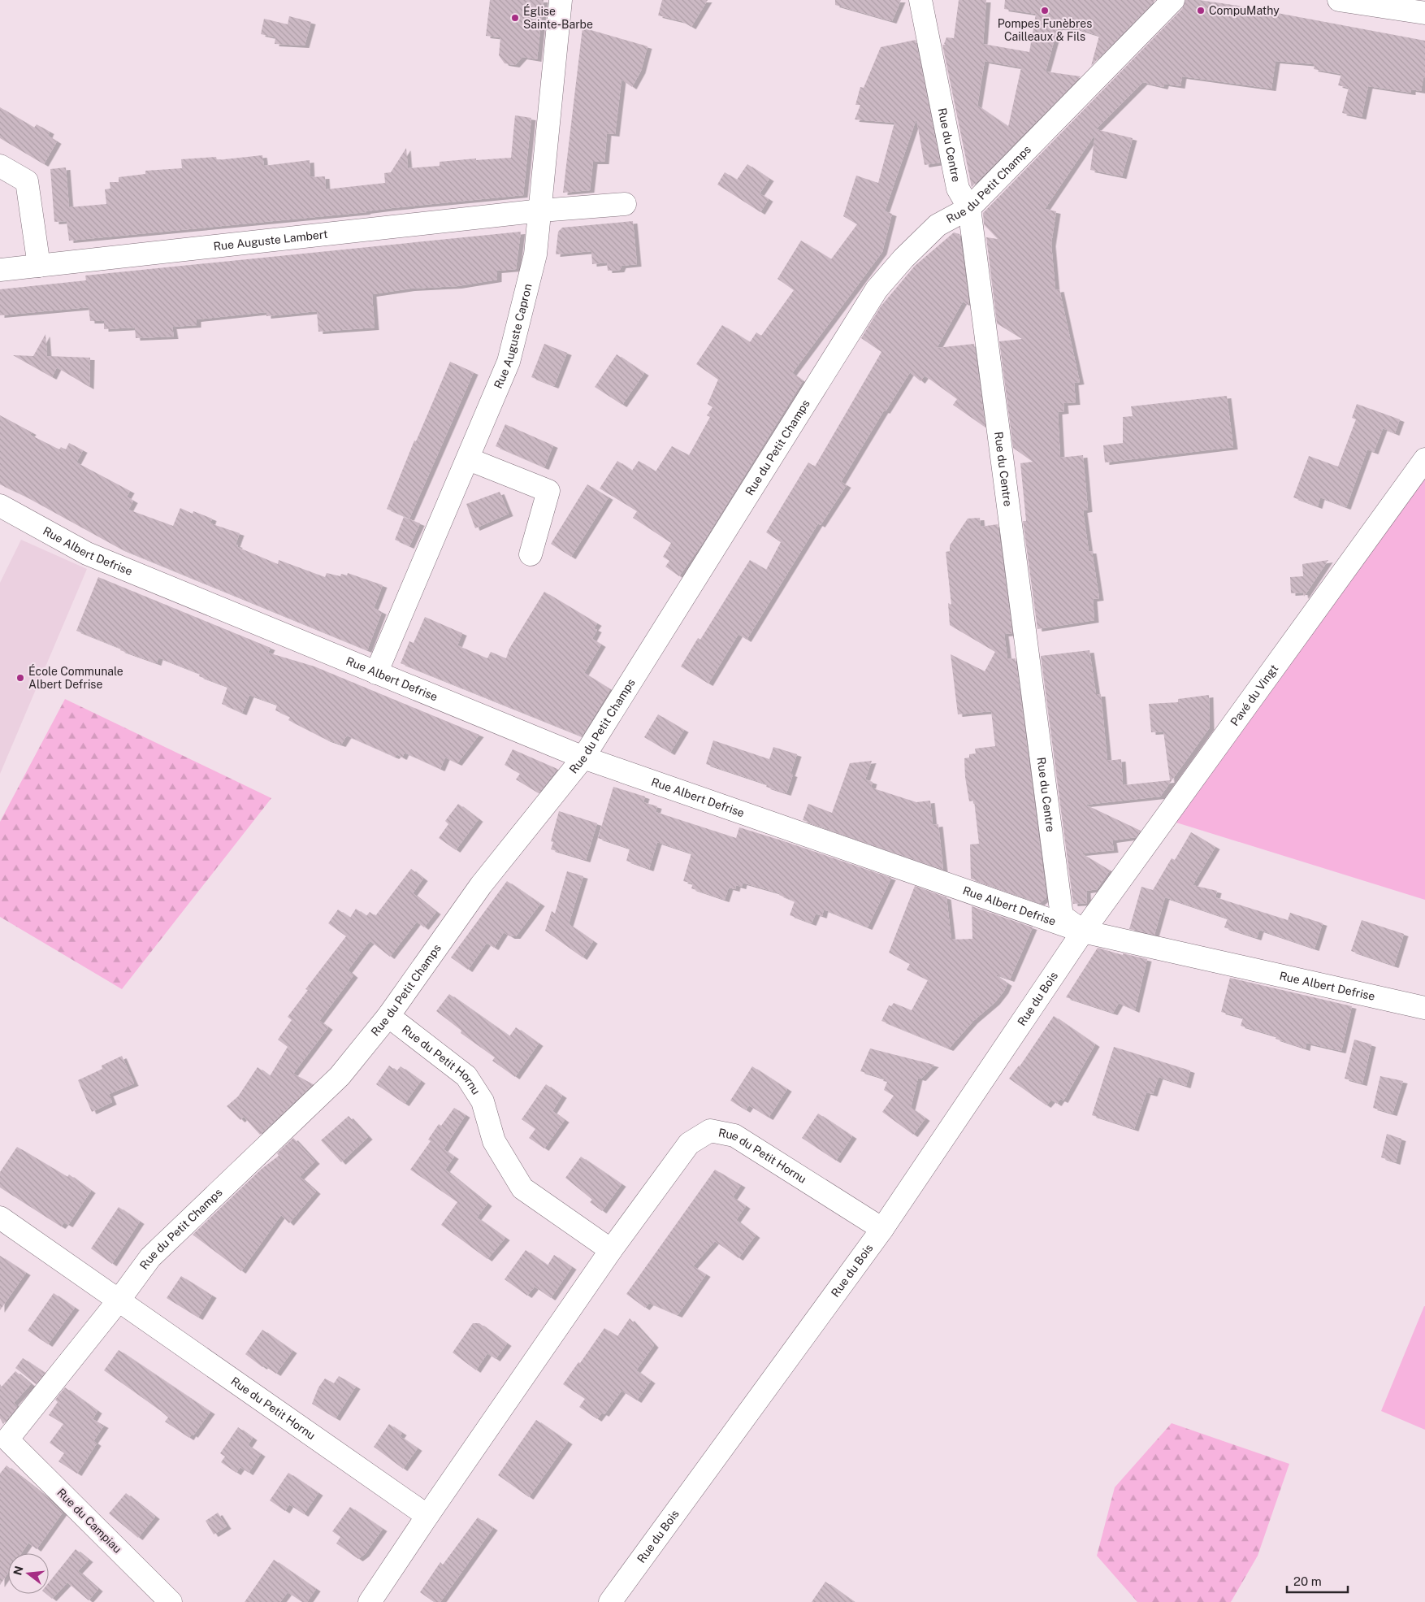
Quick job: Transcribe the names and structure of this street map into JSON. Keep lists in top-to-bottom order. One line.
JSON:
{"streets":{"street":["Rue du Centre","Rue du Petit Champs","Rue Auguste Lambert","Rue Auguste Capron","Rue Albert Defrise","Pavé du Vingt","Rue du Bois","Rue du Petit Hornu","Rue du Campiau"]},"crossings":[["Rue du Centre","Rue du Petit Champs"],["Rue du Centre","Rue Albert Defrise"],["Rue du Centre","Pavé du Vingt"],["Rue du Centre","Rue du Bois"],["Rue du Petit Champs","Rue Albert Defrise"],["Rue du Petit Champs","Rue du Petit Hornu"],["Rue du Petit Champs","Rue du Campiau"],["Rue Auguste Lambert","Rue Auguste Capron"],["Rue Auguste Capron","Rue Albert Defrise"],["Rue Albert Defrise","Pavé du Vingt"],["Rue Albert Defrise","Rue du Bois"],["Pavé du Vingt","Rue du Bois"],["Rue du Bois","Rue du Petit Hornu"]],"places":["Pompes Funèbres Cailleaux & Fils","CompuMathy","Église Sainte-Barbe","École Communale Albert Defrise"],"scale_bar":"20 m","north":"left"}
